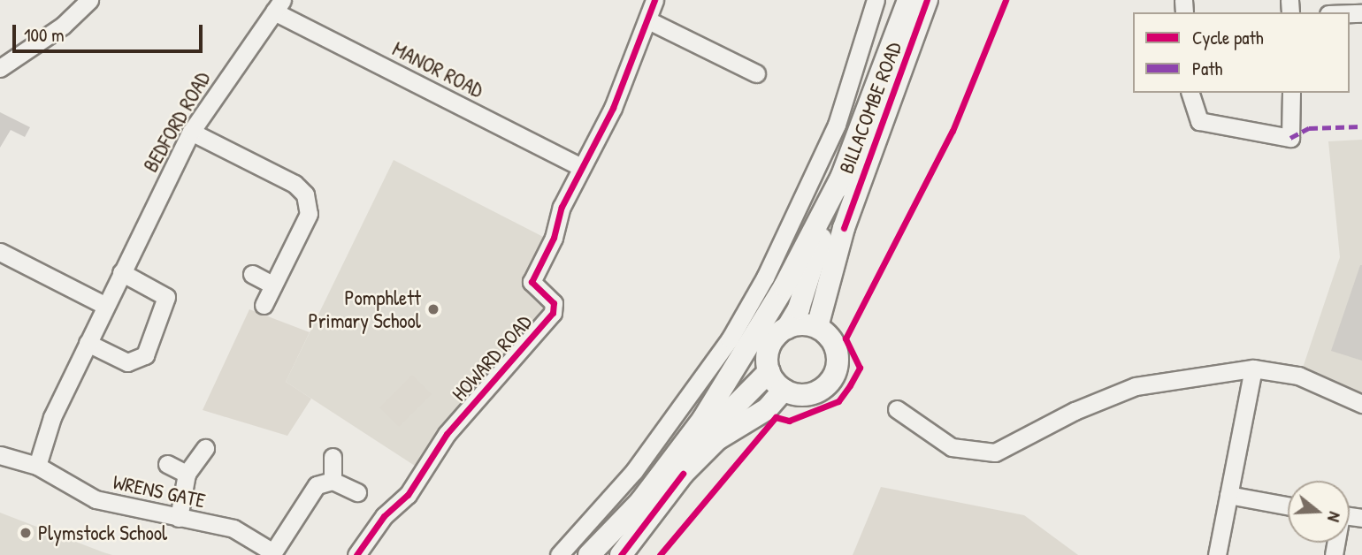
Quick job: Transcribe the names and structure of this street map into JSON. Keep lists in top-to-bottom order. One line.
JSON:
{"streets":{"main road":["BILLACOMBE ROAD"],"street":["MANOR ROAD","BEDFORD ROAD","HOWARD ROAD","WRENS GATE"]},"crossings":[["MANOR ROAD","BEDFORD ROAD"],["MANOR ROAD","HOWARD ROAD"],["BEDFORD ROAD","WRENS GATE"]],"places":["Pomphlett Primary School","Plymstock School"],"legend":["Cycle path","Path"],"scale_bar":"100 m","north":"right"}
